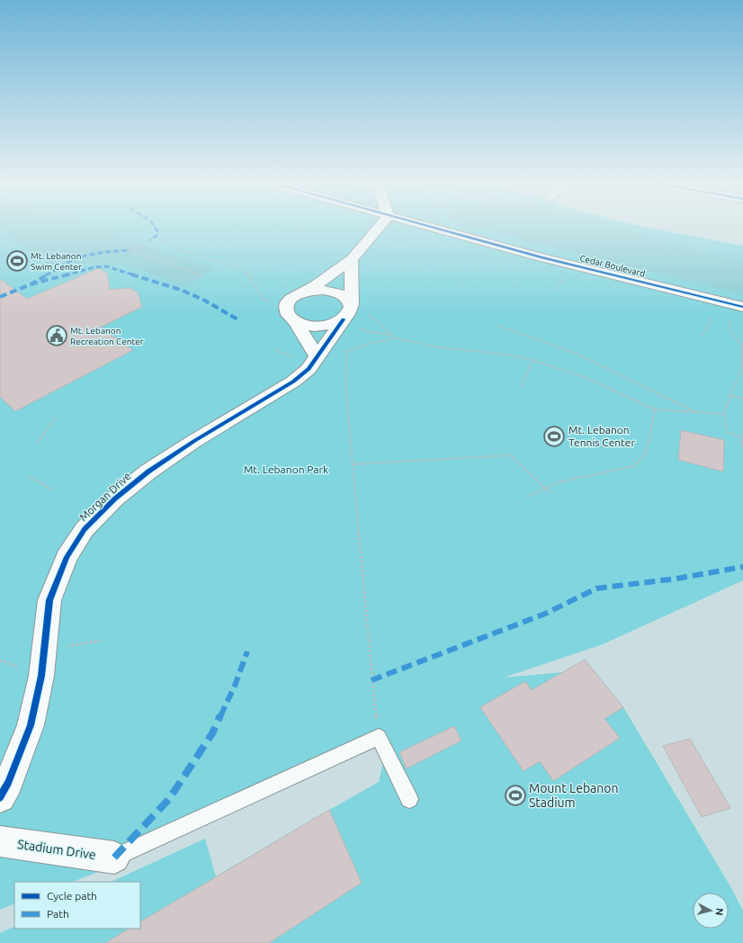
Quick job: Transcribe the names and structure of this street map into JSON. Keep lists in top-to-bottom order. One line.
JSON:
{"streets":{"street":["Cedar Boulevard","Morgan Drive","Stadium Drive"]},"parks":["Mt. Lebanon Park"],"places":{"sports":["Mt. Lebanon Swim Center","Mt. Lebanon Tennis Center","Mount Lebanon Stadium"],"public building":["Mt. Lebanon Recreation Center"]},"legend":["Cycle path","Path"],"north":"right"}
